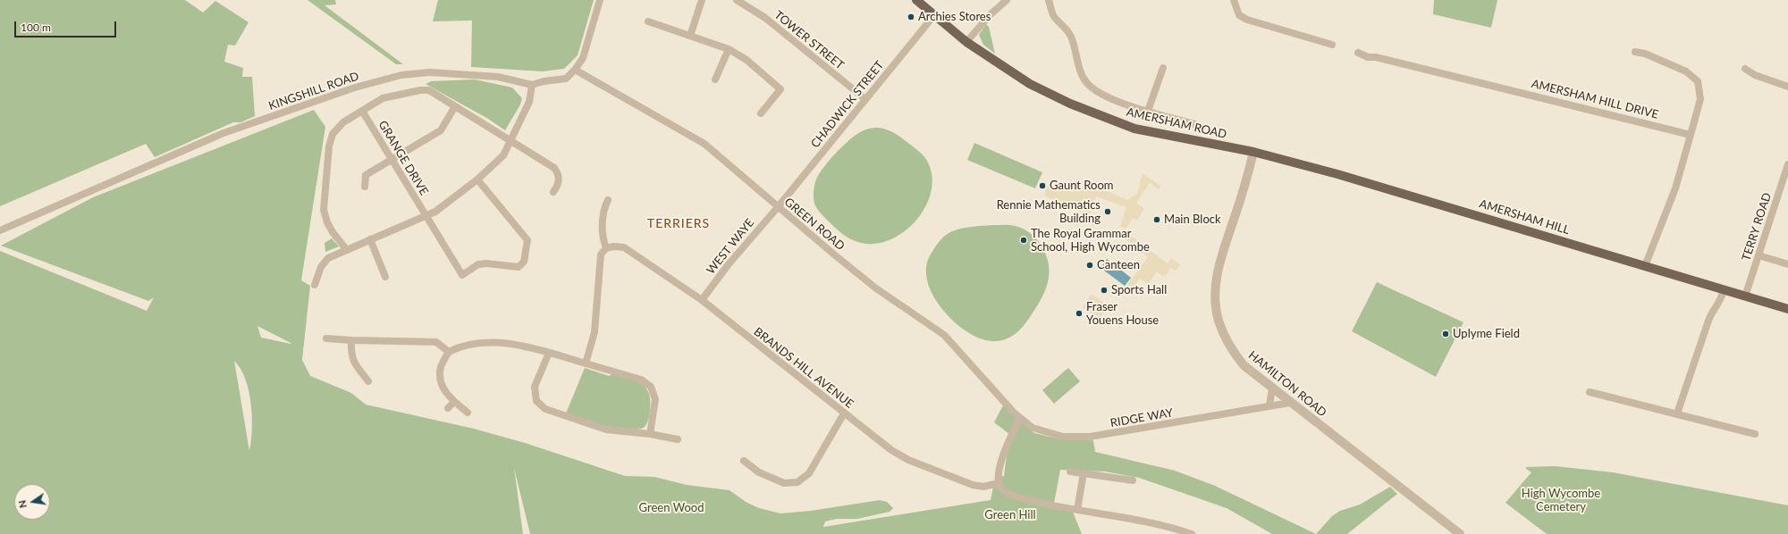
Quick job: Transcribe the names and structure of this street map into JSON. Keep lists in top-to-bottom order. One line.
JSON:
{"streets":{"main road":["AMERSHAM ROAD","AMERSHAM HILL"],"street":["TOWER STREET","KINGSHILL ROAD","AMERSHAM HILL DRIVE","CHADWICK STREET","GRANGE DRIVE","GREEN ROAD","TERRY ROAD","WEST WAYE","BRANDS HILL AVENUE","HAMILTON ROAD","RIDGE WAY"]},"crossings":[["TOWER STREET","CHADWICK STREET"],["KINGSHILL ROAD","GREEN ROAD"],["CHADWICK STREET","AMERSHAM ROAD"],["CHADWICK STREET","GREEN ROAD"],["CHADWICK STREET","WEST WAYE"],["AMERSHAM ROAD","AMERSHAM HILL"],["AMERSHAM ROAD","HAMILTON ROAD"],["AMERSHAM HILL","TERRY ROAD"],["AMERSHAM HILL","HAMILTON ROAD"],["GREEN ROAD","WEST WAYE"],["GREEN ROAD","RIDGE WAY"],["WEST WAYE","BRANDS HILL AVENUE"],["HAMILTON ROAD","RIDGE WAY"]],"districts":["TERRIERS"],"parks":["High Wycombe Cemetery","Green Wood","Green Hill"],"places":["Archies Stores","Gaunt Room","Rennie Mathematics Building","Main Block","The Royal Grammar School, High Wycombe","Canteen","Sports Hall","Fraser Youens House","Uplyme Field"],"scale_bar":"100 m","north":"left"}
